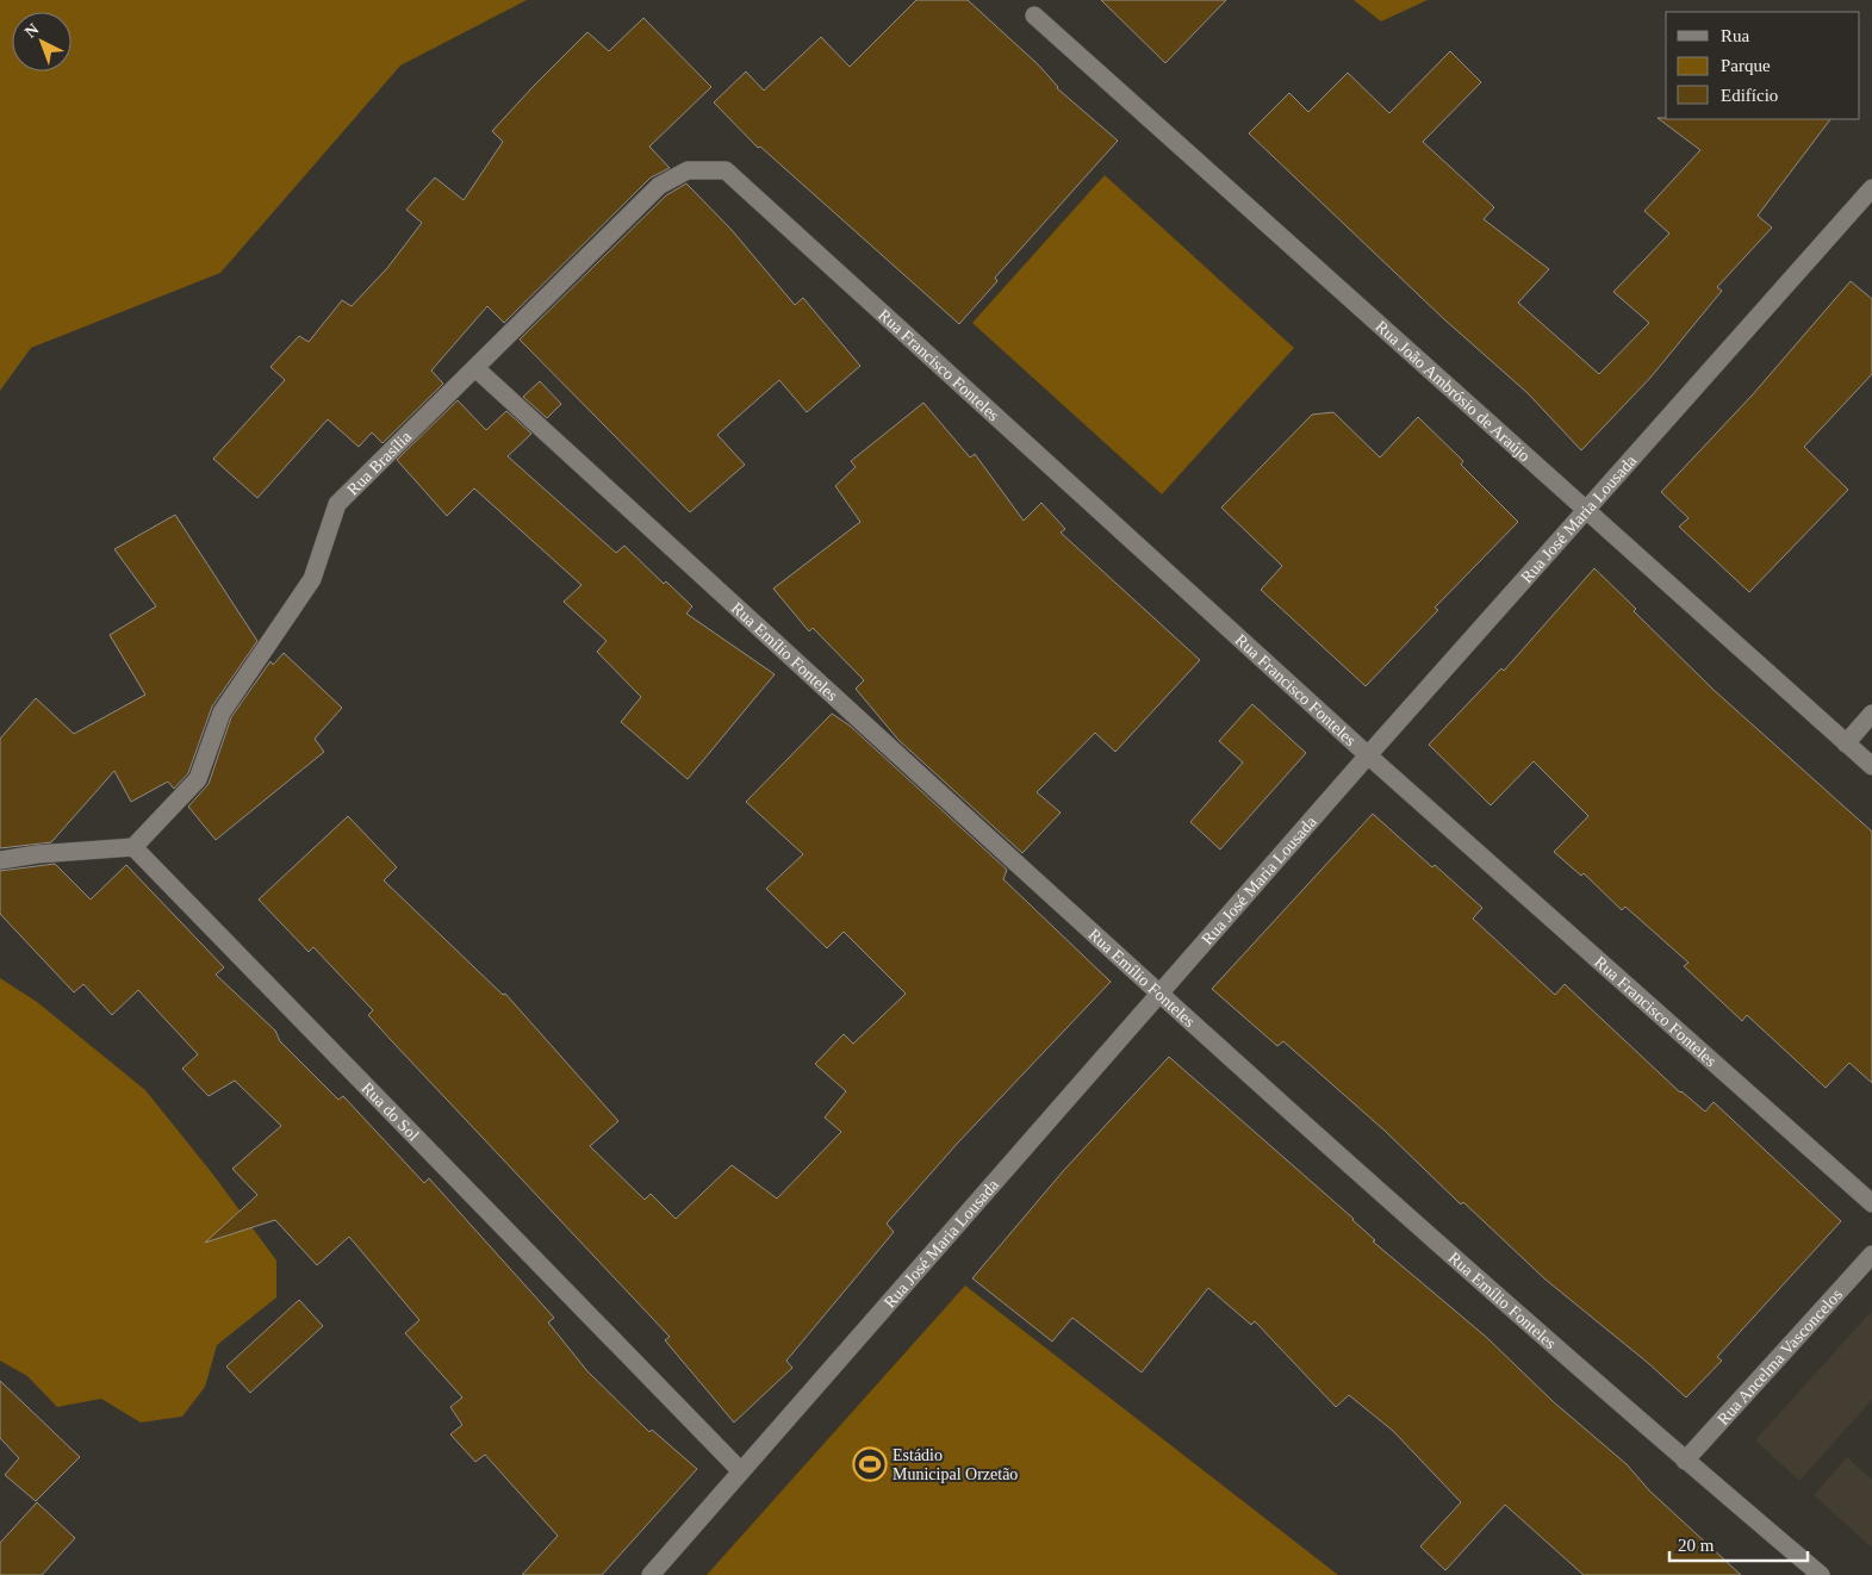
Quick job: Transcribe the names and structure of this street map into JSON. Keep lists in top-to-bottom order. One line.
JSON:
{"streets":{"street":["Rua Francisco Fonteles","Rua João Ambrósio de Araújo","Rua Brasília","Rua José Maria Lousada","Rua Emílio Fonteles","Rua do Sol","Rua Ancelma Vasconcelos"]},"crossings":[["Rua Francisco Fonteles","Rua Brasília"],["Rua Francisco Fonteles","Rua José Maria Lousada"],["Rua João Ambrósio de Araújo","Rua José Maria Lousada"],["Rua Brasília","Rua Emílio Fonteles"],["Rua Brasília","Rua do Sol"],["Rua José Maria Lousada","Rua Emílio Fonteles"],["Rua José Maria Lousada","Rua do Sol"],["Rua Emílio Fonteles","Rua Ancelma Vasconcelos"]],"places":{"sports":["Estádio Municipal Orzetão"]},"legend":["Rua","Parque","Edifício"],"scale_bar":"20 m","north":"top left"}
